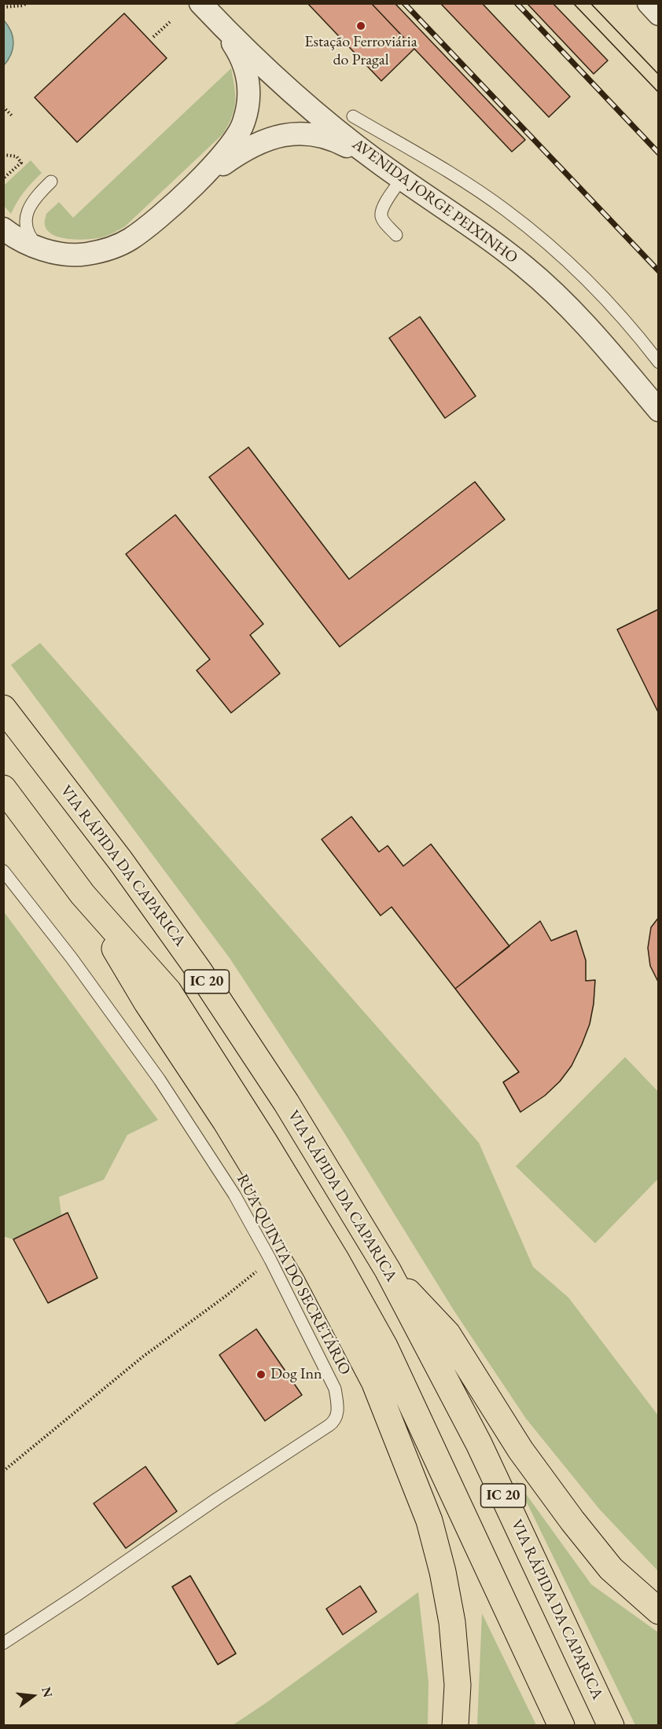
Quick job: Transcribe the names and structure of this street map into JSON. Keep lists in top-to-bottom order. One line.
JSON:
{"streets":{"highway":["VIA RÁPIDA DA CAPARICA","IC 20"],"street":["AVENIDA JORGE PEIXINHO"],"lane":["RUA QUINTA DO SECRETÁRIO"]},"places":["Estação Ferroviária do Pragal","Dog Inn"],"north":"right"}
